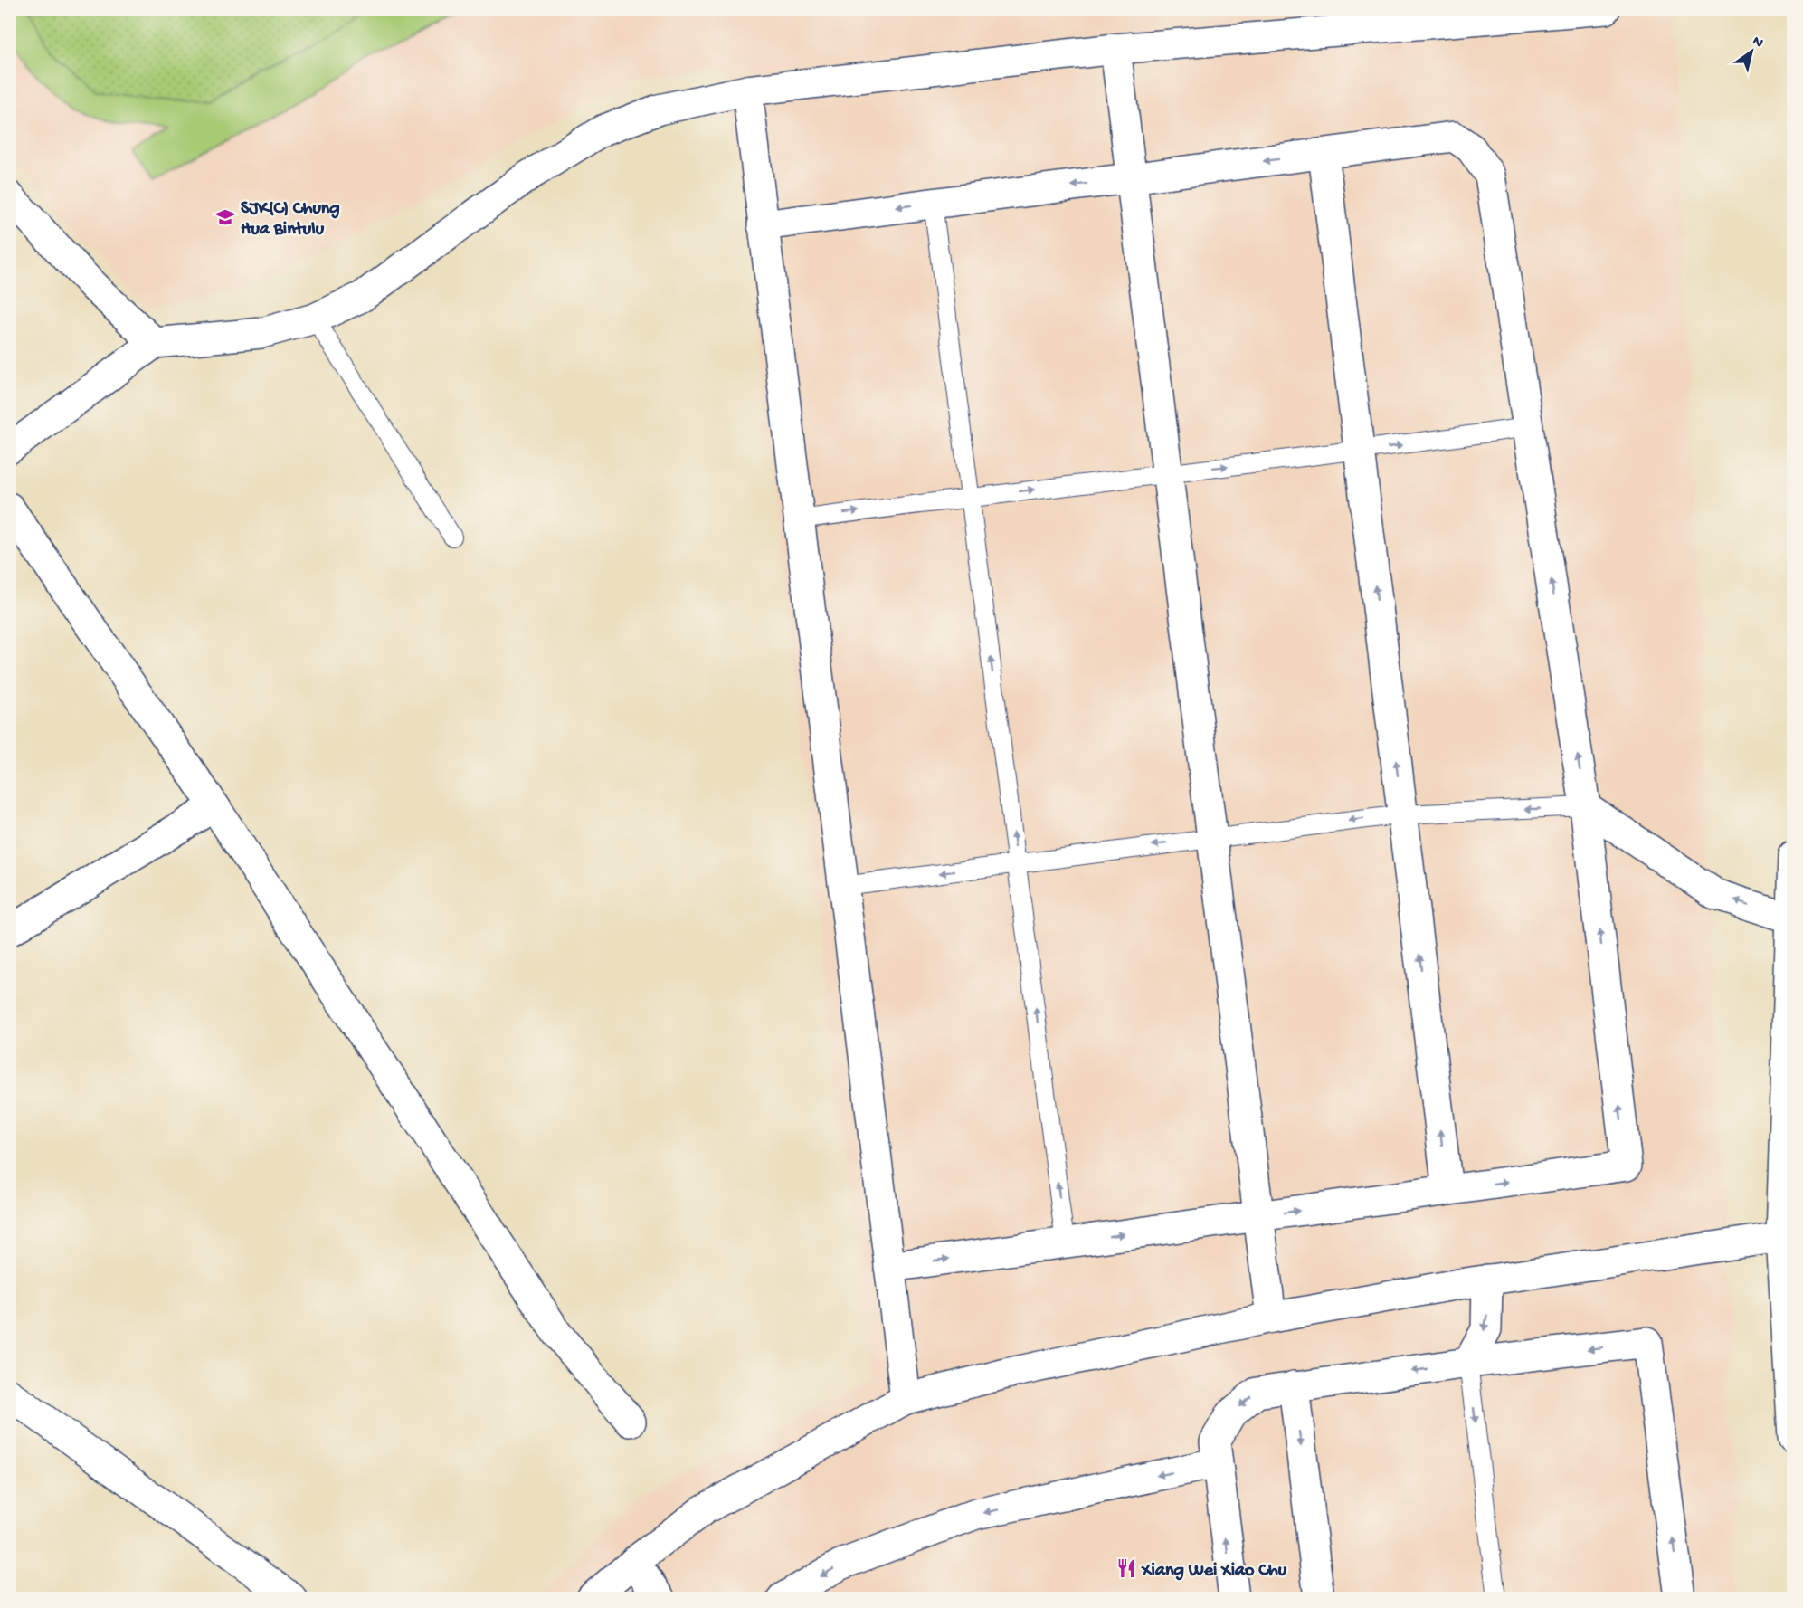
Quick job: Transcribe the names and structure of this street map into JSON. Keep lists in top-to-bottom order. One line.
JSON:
{"places":{"school or university":["SJK(C) Chung Hua Bintulu"],"restaurant":["Xiang Wei Xiao Chu"]},"north":"top right"}
